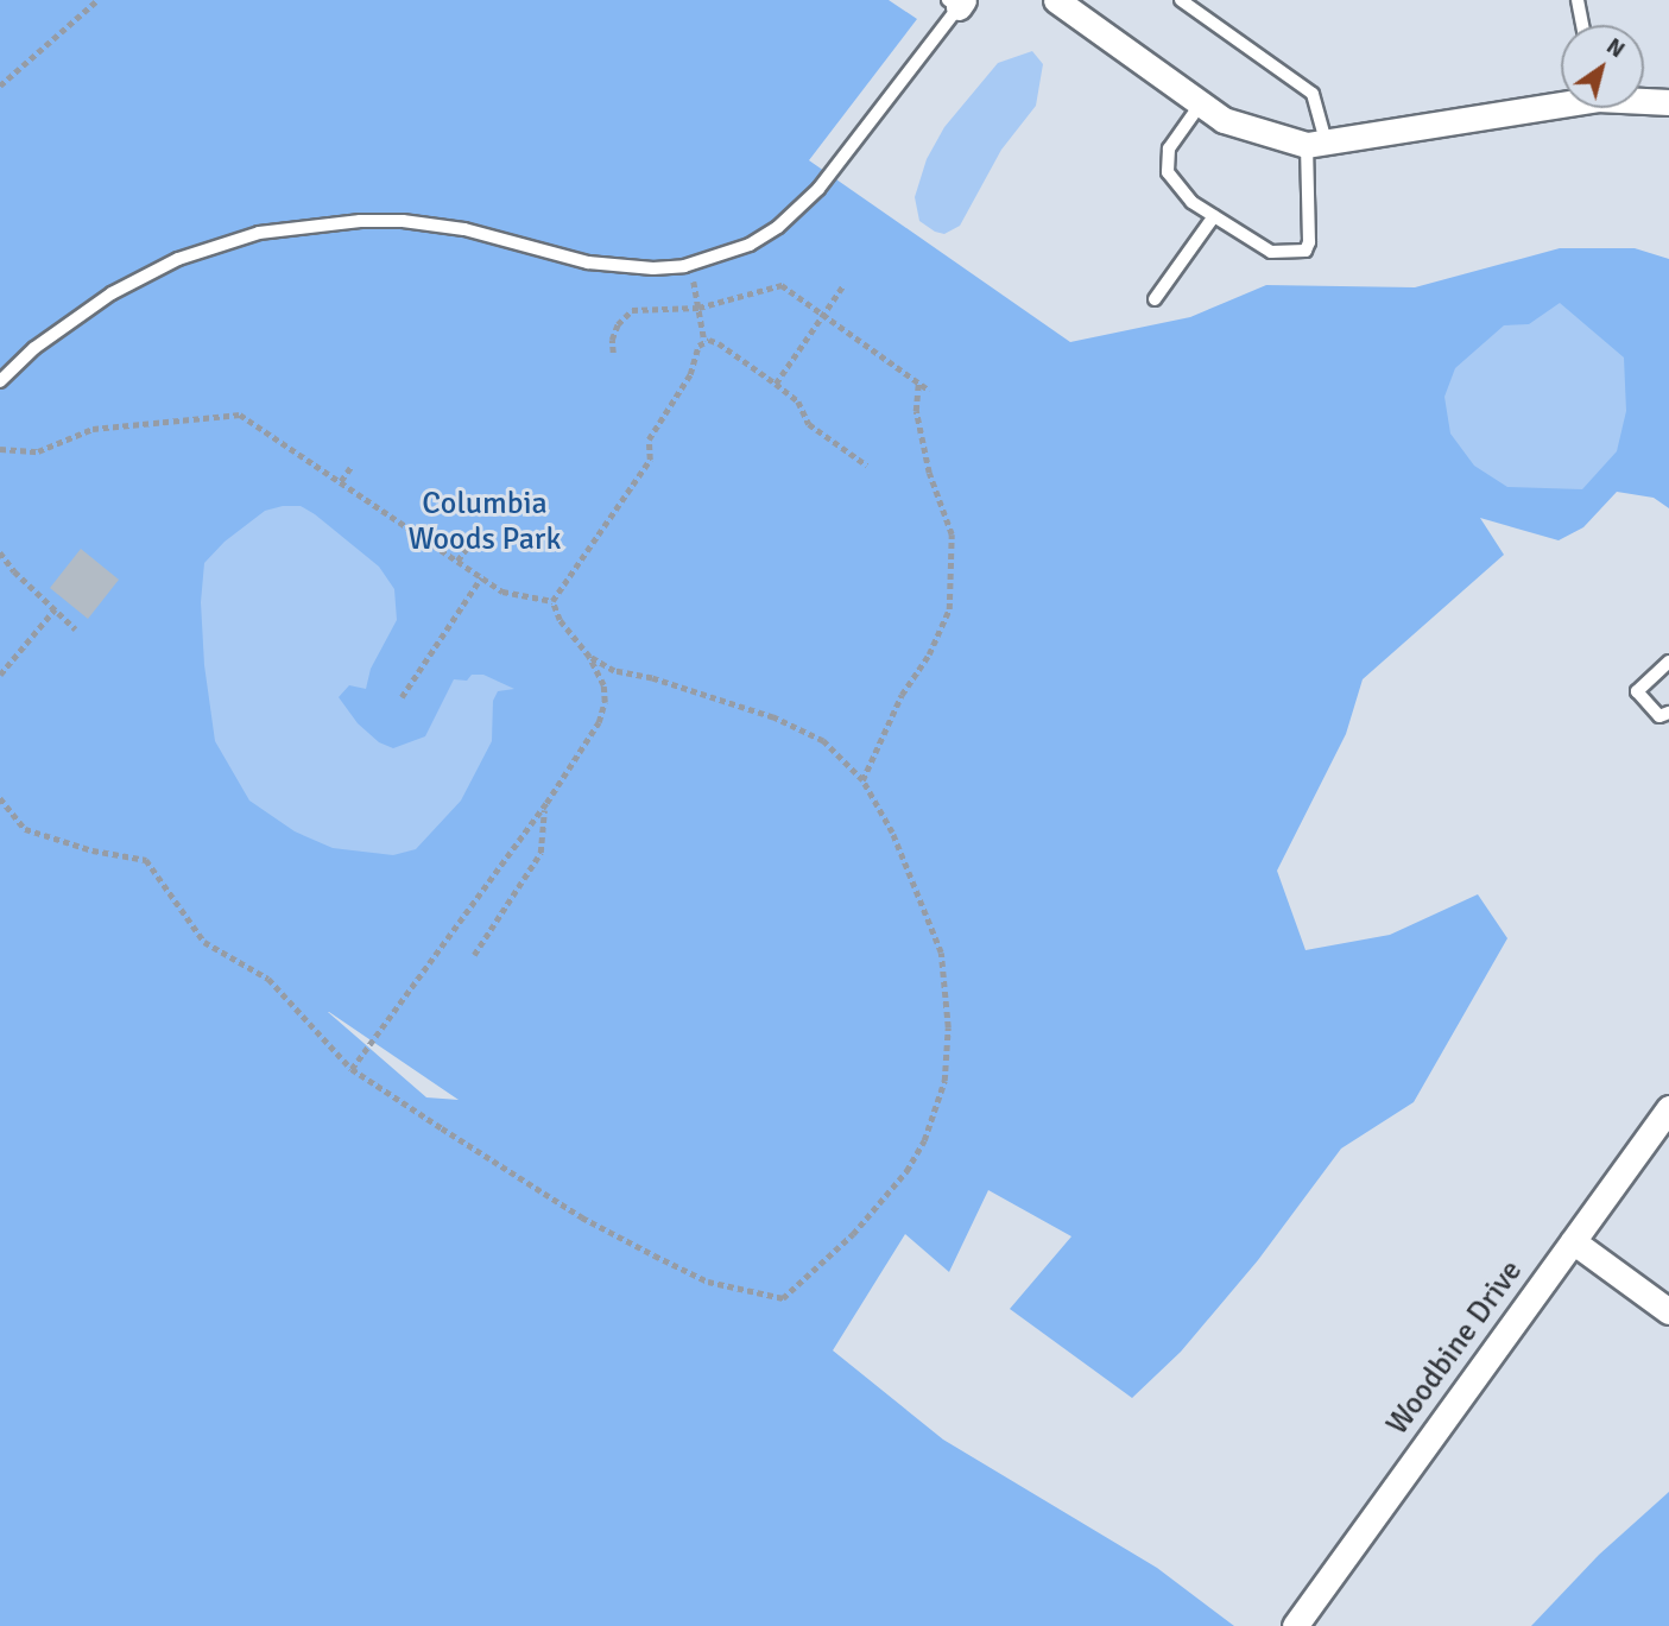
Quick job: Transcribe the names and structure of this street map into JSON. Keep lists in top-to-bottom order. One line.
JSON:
{"streets":{"street":["Woodbine Drive"]},"parks":["Columbia Woods Park"],"north":"top right"}
